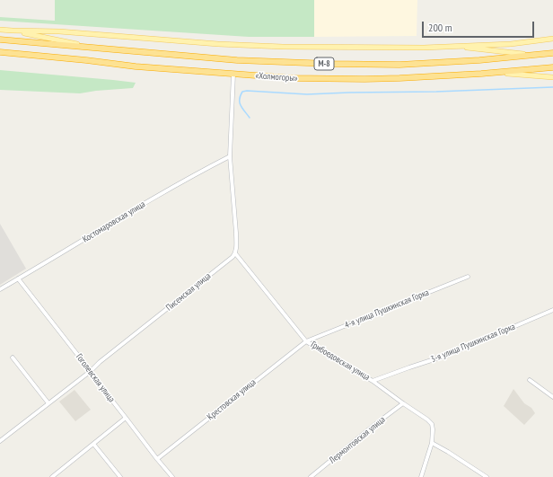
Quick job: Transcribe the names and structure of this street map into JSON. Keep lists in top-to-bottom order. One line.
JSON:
{"streets":{"highway":["М-8","«Холмогоры»"],"street":["Костомаровская улица","Писемская улица","4-я улица Пушкинская Горка","3-я улица Пушкинская Горка","Грибоедовская улица","Гоголевская улица","Крестовская улица","Лермонтовская улица"]},"crossings":[["Костомаровская улица","Гоголевская улица"],["Писемская улица","Грибоедовская улица"],["Писемская улица","Гоголевская улица"],["4-я улица Пушкинская Горка","Грибоедовская улица"],["4-я улица Пушкинская Горка","Крестовская улица"],["3-я улица Пушкинская Горка","Грибоедовская улица"],["Грибоедовская улица","Крестовская улица"],["Грибоедовская улица","Лермонтовская улица"],["Гоголевская улица","Крестовская улица"]],"scale_bar":"200 m"}
